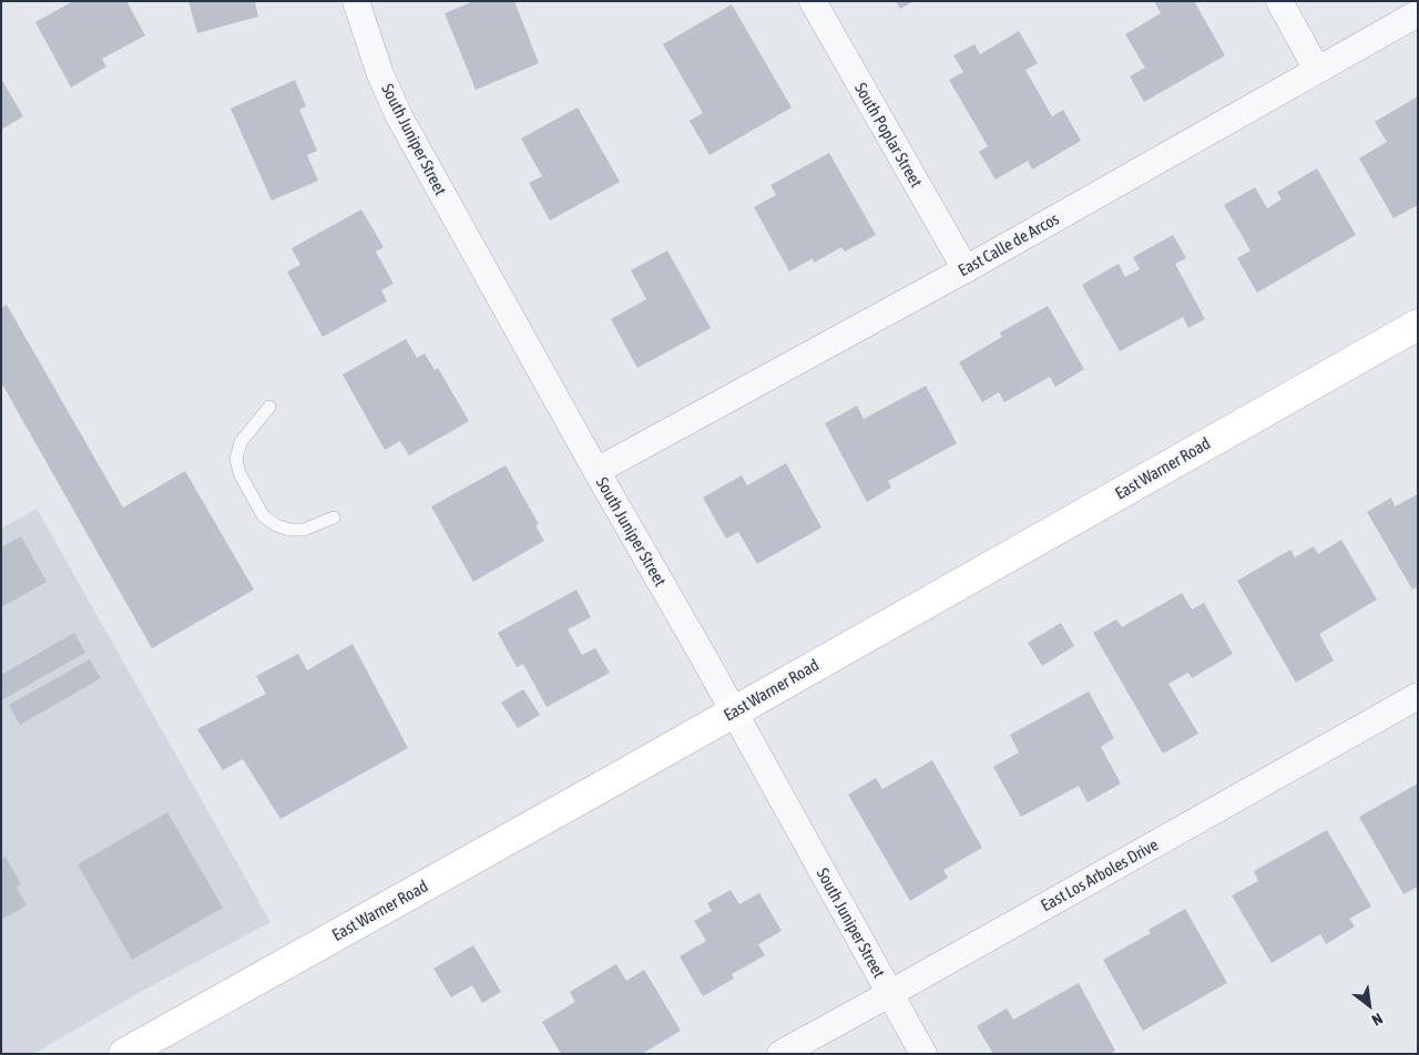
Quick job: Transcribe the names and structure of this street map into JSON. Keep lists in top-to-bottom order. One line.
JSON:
{"streets":{"main road":["East Warner Road"],"street":["South Poplar Street","South Juniper Street","East Calle de Arcos","East Los Arboles Drive"]},"crossings":[["South Poplar Street","East Calle de Arcos"],["South Juniper Street","East Calle de Arcos"],["South Juniper Street","East Warner Road"],["South Juniper Street","East Los Arboles Drive"]],"north":"bottom right"}
